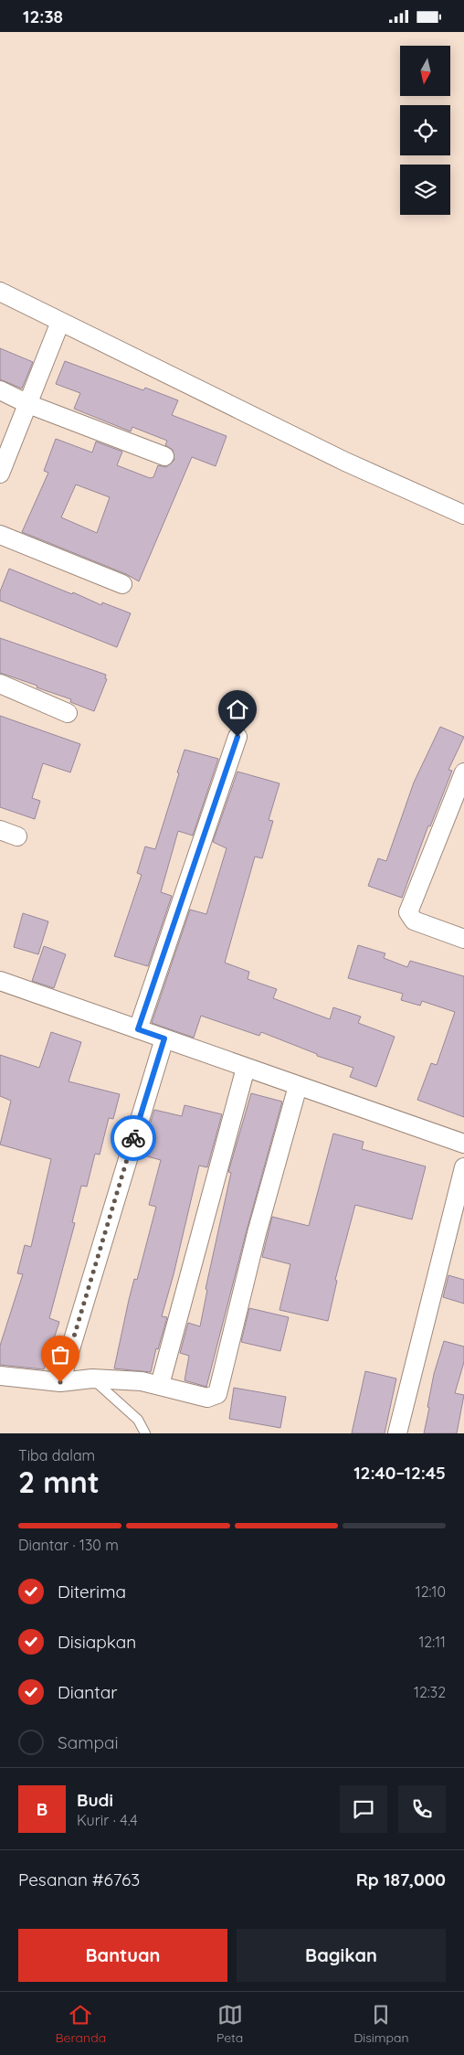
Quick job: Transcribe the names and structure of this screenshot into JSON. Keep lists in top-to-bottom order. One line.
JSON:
{"north":"bottom","page":{"status":"12:38","heading":["2 mnt","Tiba dalam","12:40–12:45"],"panel":["Budi","Kurir · 4.4","Pesanan #6763","Rp 187,000"],"bar":"Diantar · 130 m","list":[["Diterima","12:10"],["Disiapkan","12:11"],["Diantar","12:32"],"Sampai"],"round":"B","buttons":["Bantuan","Bagikan"],"tabs":["Beranda","Peta","Disimpan"]}}
